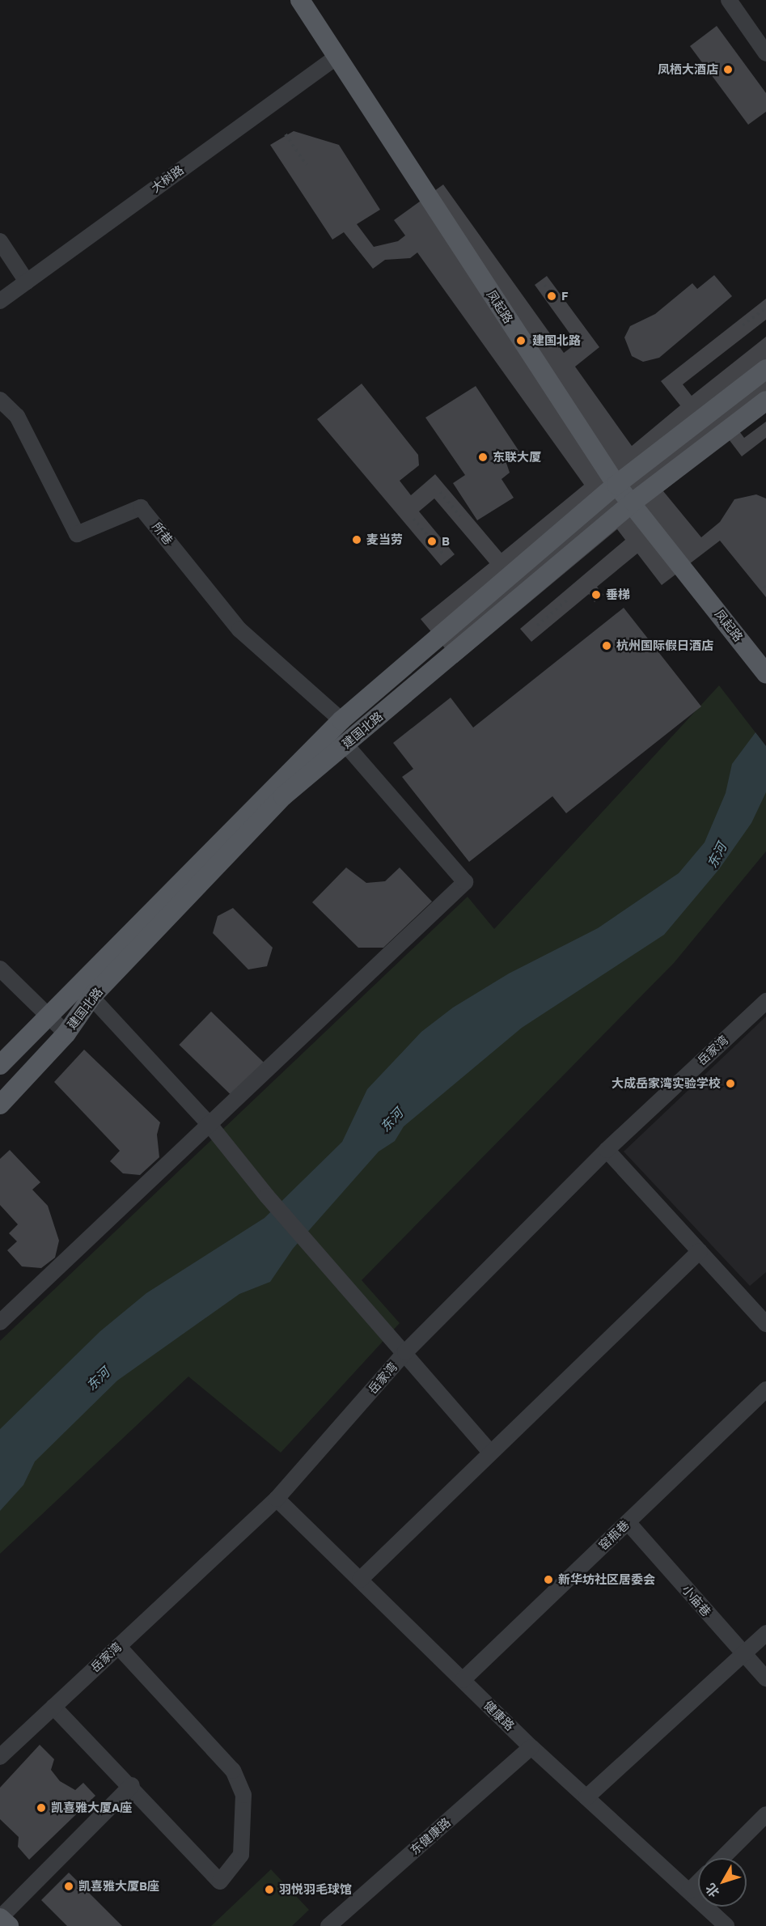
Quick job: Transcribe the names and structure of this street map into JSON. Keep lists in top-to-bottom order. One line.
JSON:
{"streets":{"main road":["凤起路","建国北路"],"street":["大树路","所巷","岳家湾","窑瓶巷","小庙巷","健康路","东健康路"]},"crossings":[["大树路","凤起路"],["凤起路","建国北路"],["所巷","建国北路"],["岳家湾","健康路"],["窑瓶巷","小庙巷"],["窑瓶巷","健康路"],["健康路","东健康路"]],"water":["东河"],"places":["凤栖大酒店","F","建国北路","东联大厦","麦当劳","B","垂梯","杭州国际假日酒店","大成岳家湾实验学校","新华坊社区居委会","凯喜雅大厦A座","凯喜雅大厦B座","羽悦羽毛球馆"],"north":"bottom left"}
